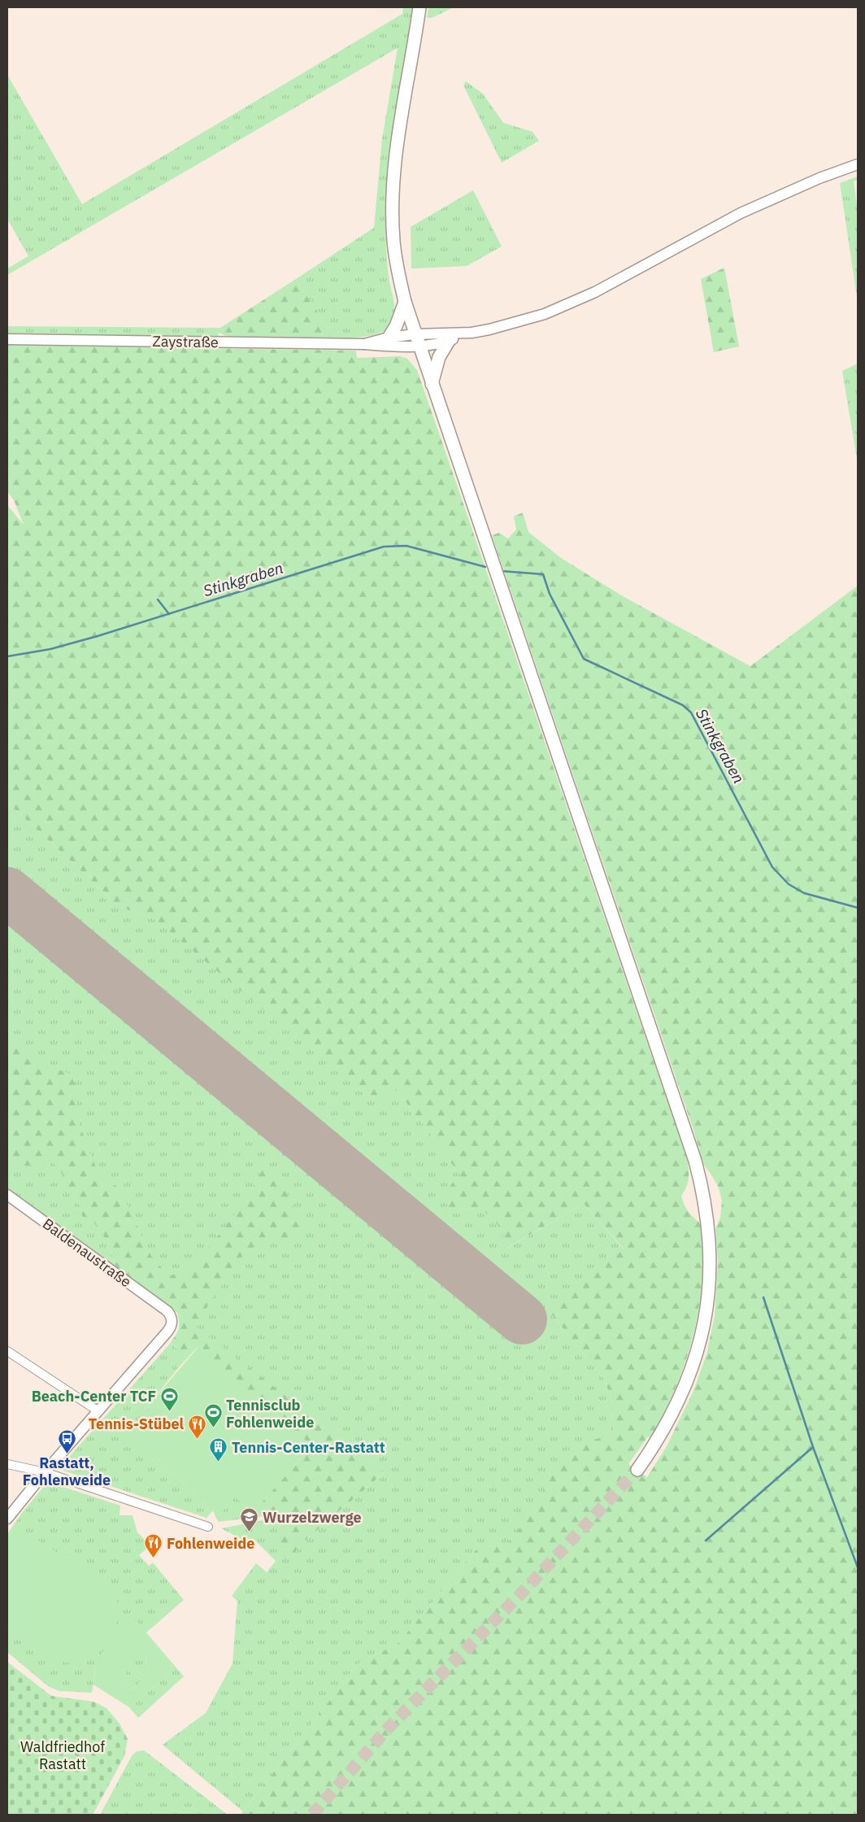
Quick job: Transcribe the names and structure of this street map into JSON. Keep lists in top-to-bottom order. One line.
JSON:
{"streets":{"street":["Zaystraße","Baldenaustraße"]},"water":["Stinkgraben"],"parks":["Waldfriedhof Rastatt"],"places":{"sports":["Beach-Center TCF","Tennisclub Fohlenweide"],"restaurant":["Tennis-Stübel","Fohlenweide"],"bus stop":["Rastatt, Fohlenweide"],"building":["Tennis-Center-Rastatt"],"school or university":["Wurzelzwerge"]}}
